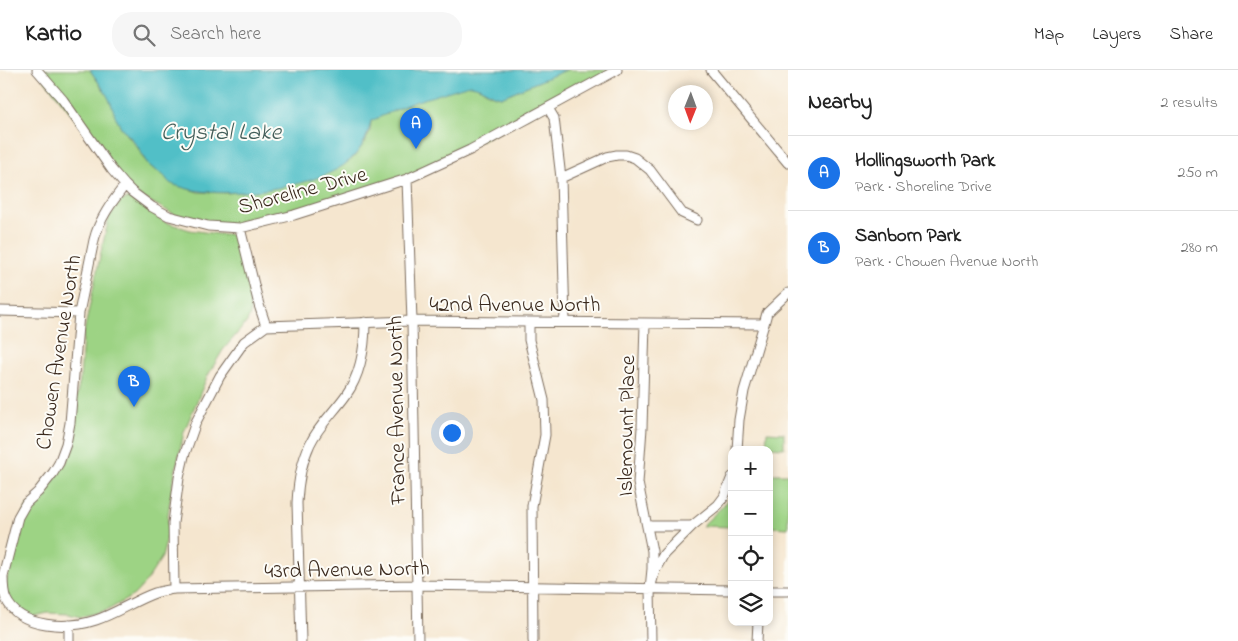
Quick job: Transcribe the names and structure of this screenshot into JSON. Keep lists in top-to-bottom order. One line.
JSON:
{"streets":{"street":["Shoreline Drive","42nd Avenue North","Chowen Avenue North","France Avenue North","Islemount Place","43rd Avenue North"]},"crossings":[["Shoreline Drive","Chowen Avenue North"],["Shoreline Drive","France Avenue North"],["42nd Avenue North","France Avenue North"],["42nd Avenue North","Islemount Place"],["Chowen Avenue North","43rd Avenue North"],["France Avenue North","43rd Avenue North"],["Islemount Place","43rd Avenue North"]],"water":["Crystal Lake"],"north":"bottom","page":{"header":"Kartio","search":"Search here","nav":["Map","Layers","Share"],"heading":["Nearby","2 results"],"pins":["A","B"],"list":[{"mark":"A","name":"Hollingsworth Park","note":"Park · Shoreline Drive","value":"250 m"},{"mark":"B","name":"Sanborn Park","note":"Park · Chowen Avenue North","value":"280 m"}],"map_buttons":["+","−"]}}
